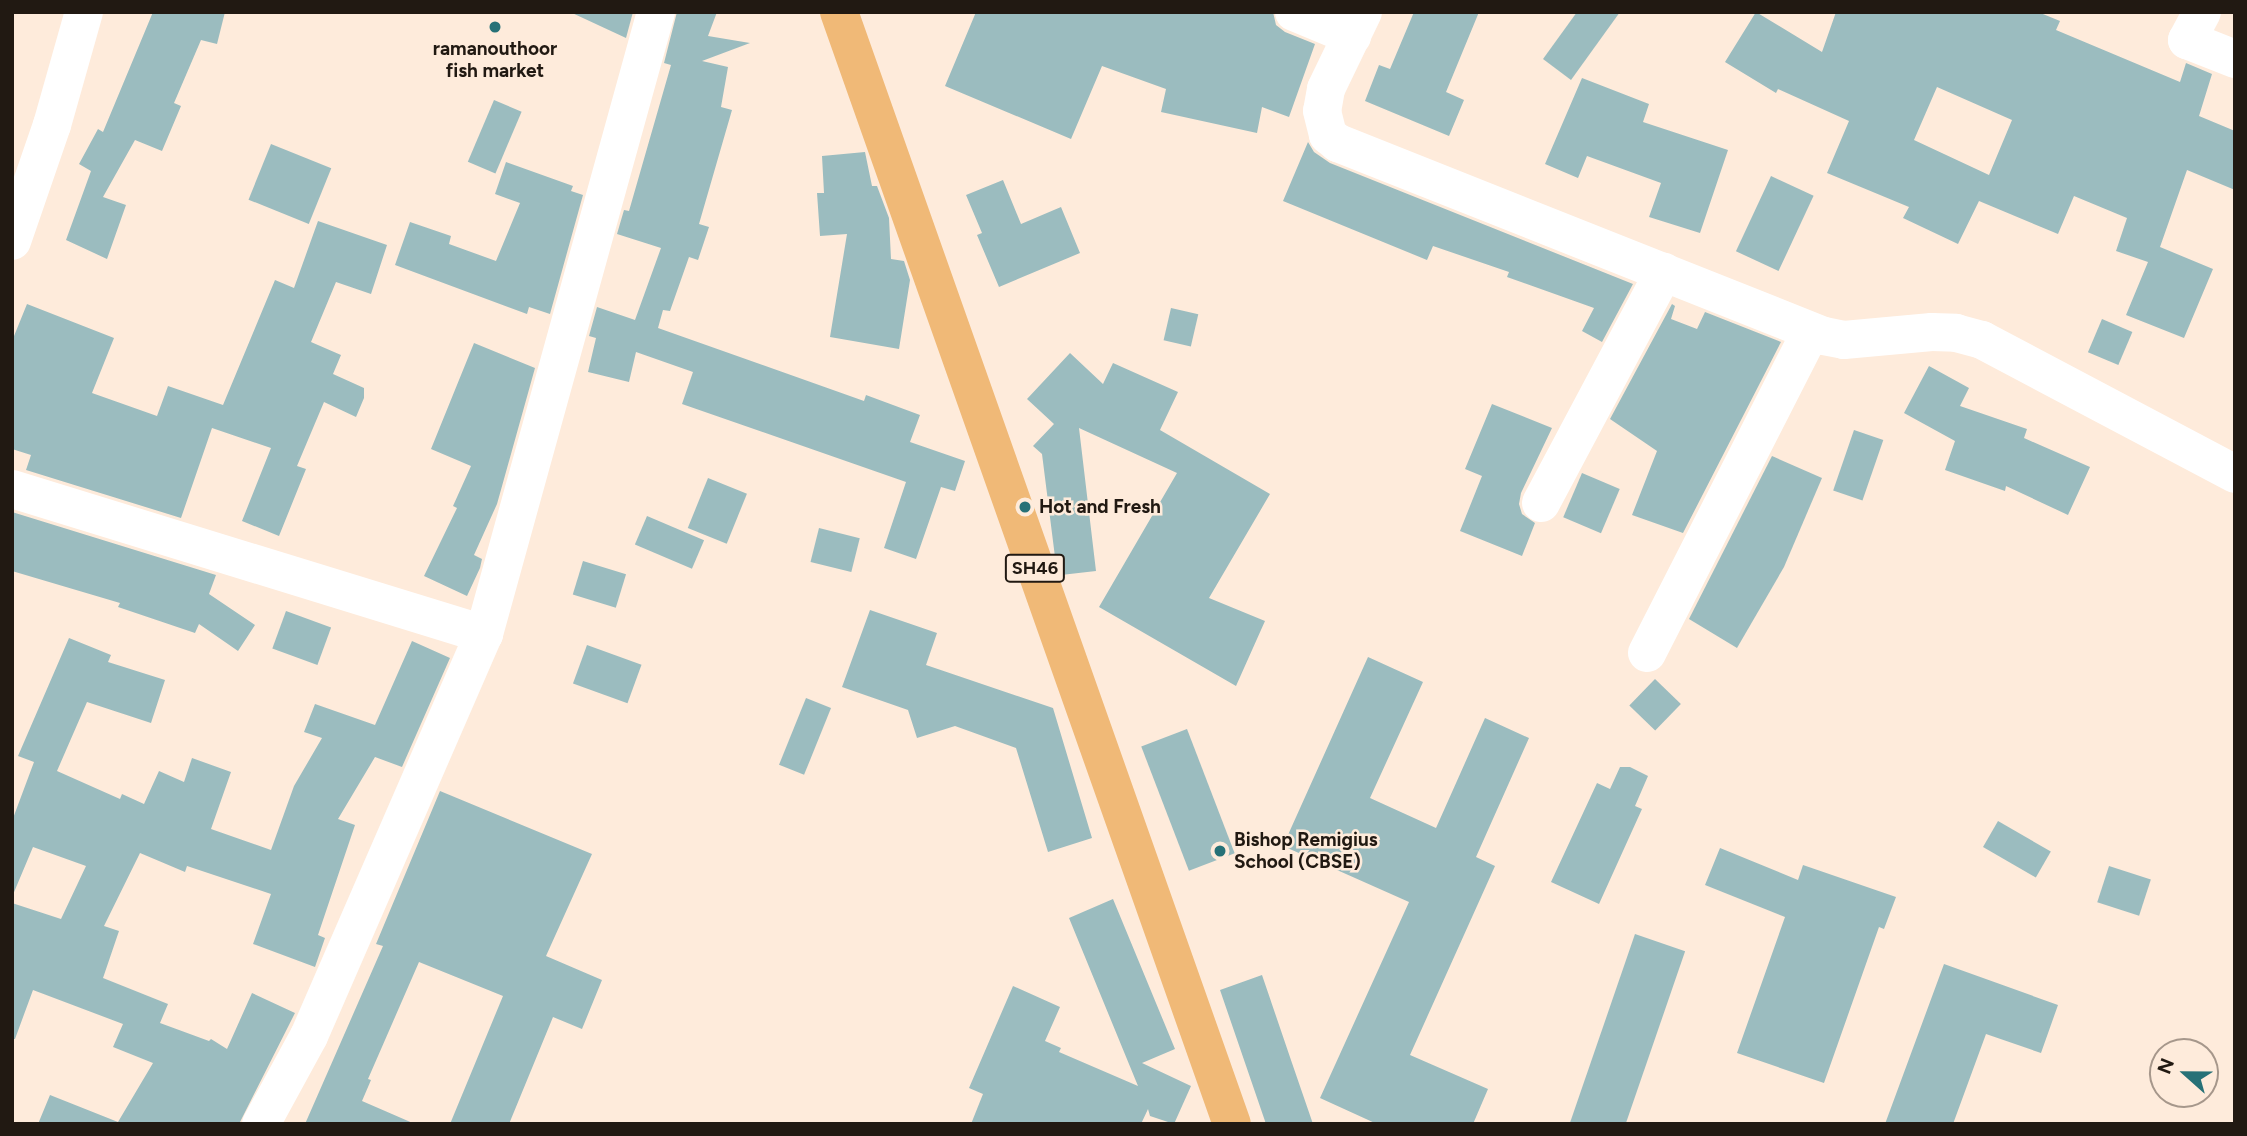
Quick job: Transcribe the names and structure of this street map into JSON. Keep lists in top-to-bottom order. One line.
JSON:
{"streets":{"main road":["SH46"]},"places":["ramanouthoor fish market","Hot and Fresh","Bishop Remigius School (CBSE)"],"north":"left"}
